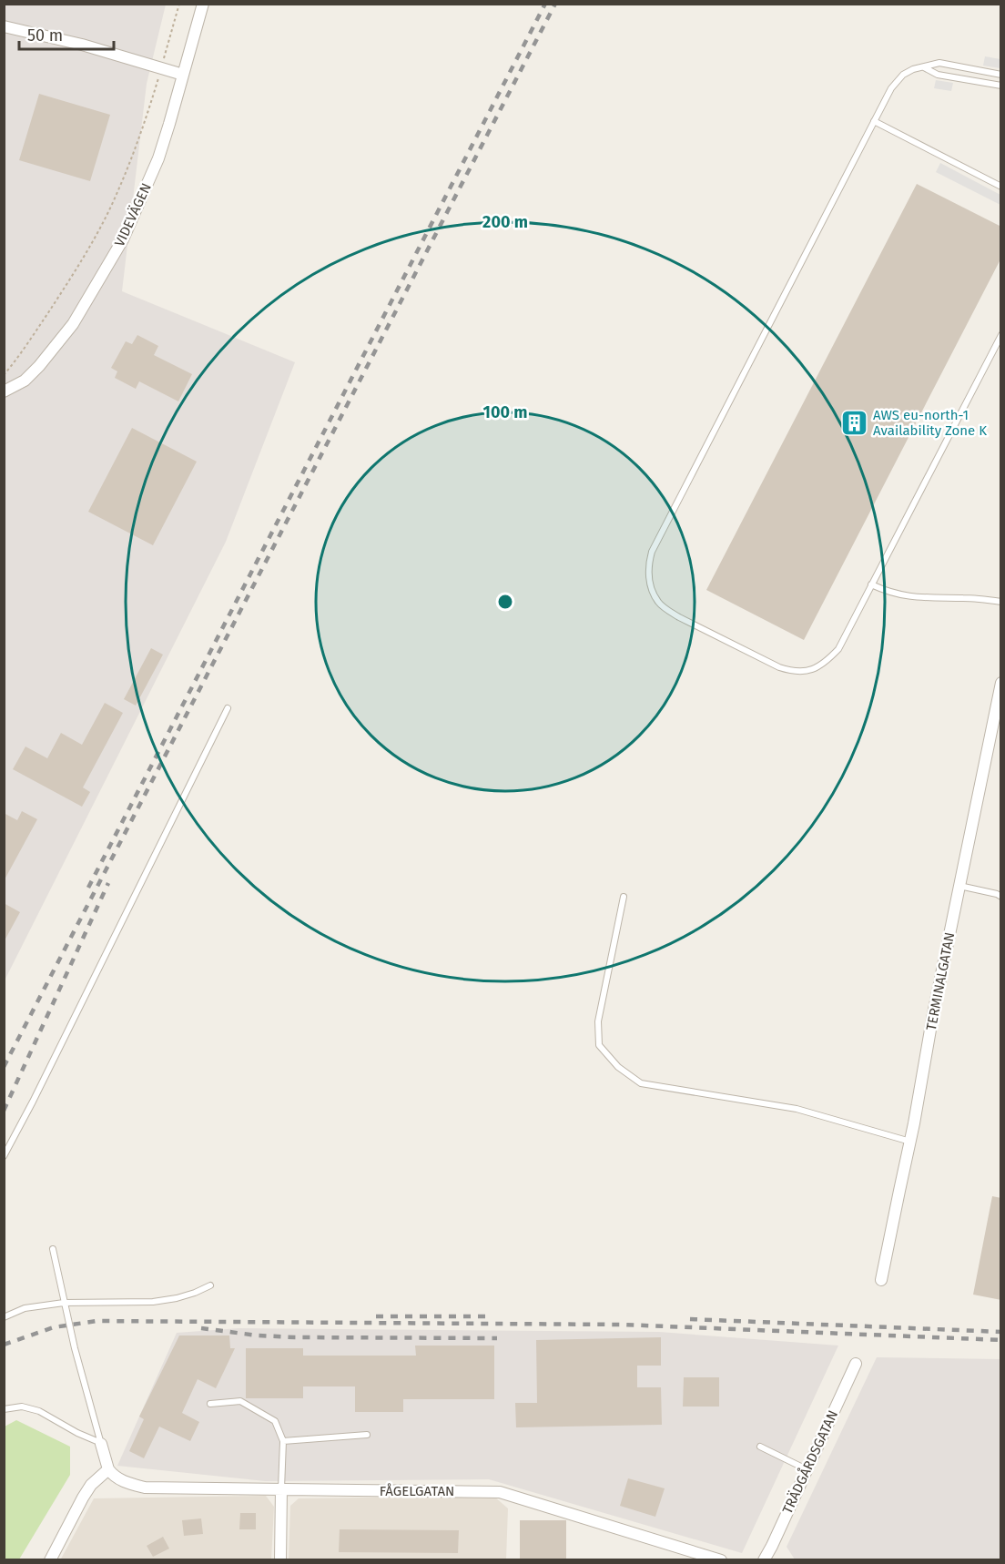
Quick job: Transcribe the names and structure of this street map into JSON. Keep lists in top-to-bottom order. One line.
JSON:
{"streets":{"street":["VIDEVÄGEN","TERMINALGATAN","TRÄDGÅRDSGATAN","FÅGELGATAN"]},"places":{"building":["AWS eu-north-1 Availability Zone K"]},"scale_bar":"50 m","rings":["200 m","100 m"]}
